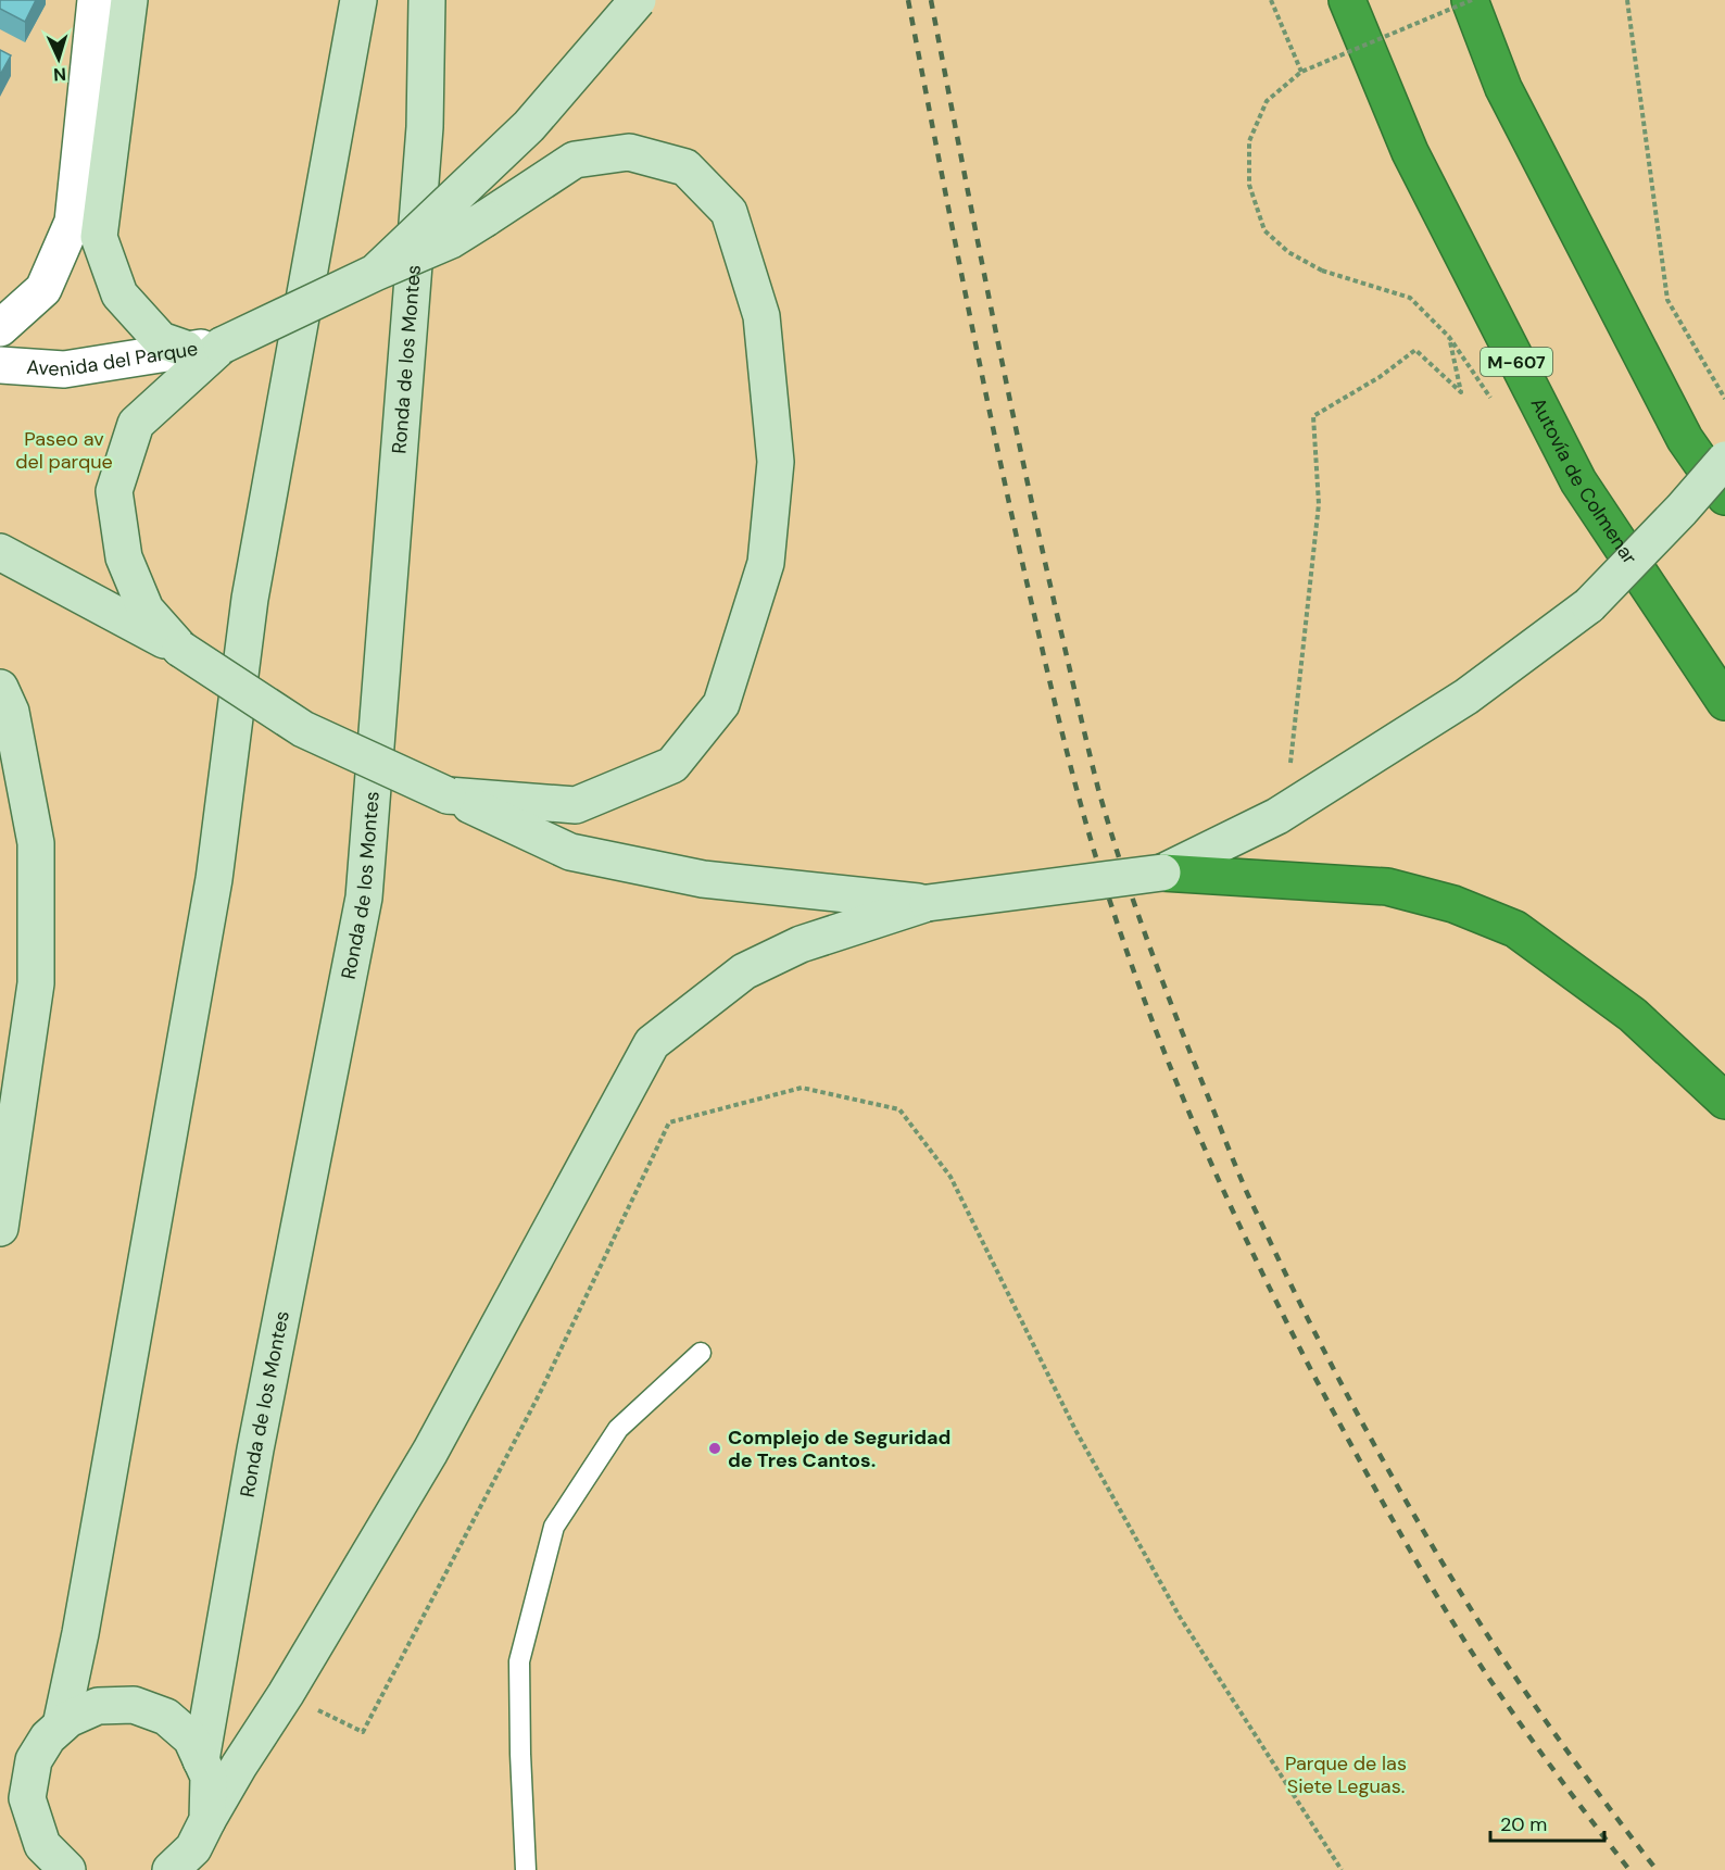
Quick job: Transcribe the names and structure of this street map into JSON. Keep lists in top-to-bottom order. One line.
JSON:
{"streets":{"highway":["M-607","Autovía de Colmenar"],"street":["Avenida del Parque","Ronda de los Montes"]},"parks":["Paseo av del parque","Parque de las Siete Leguas."],"places":["Complejo de Seguridad de Tres Cantos."],"scale_bar":"20 m","north":"bottom"}
